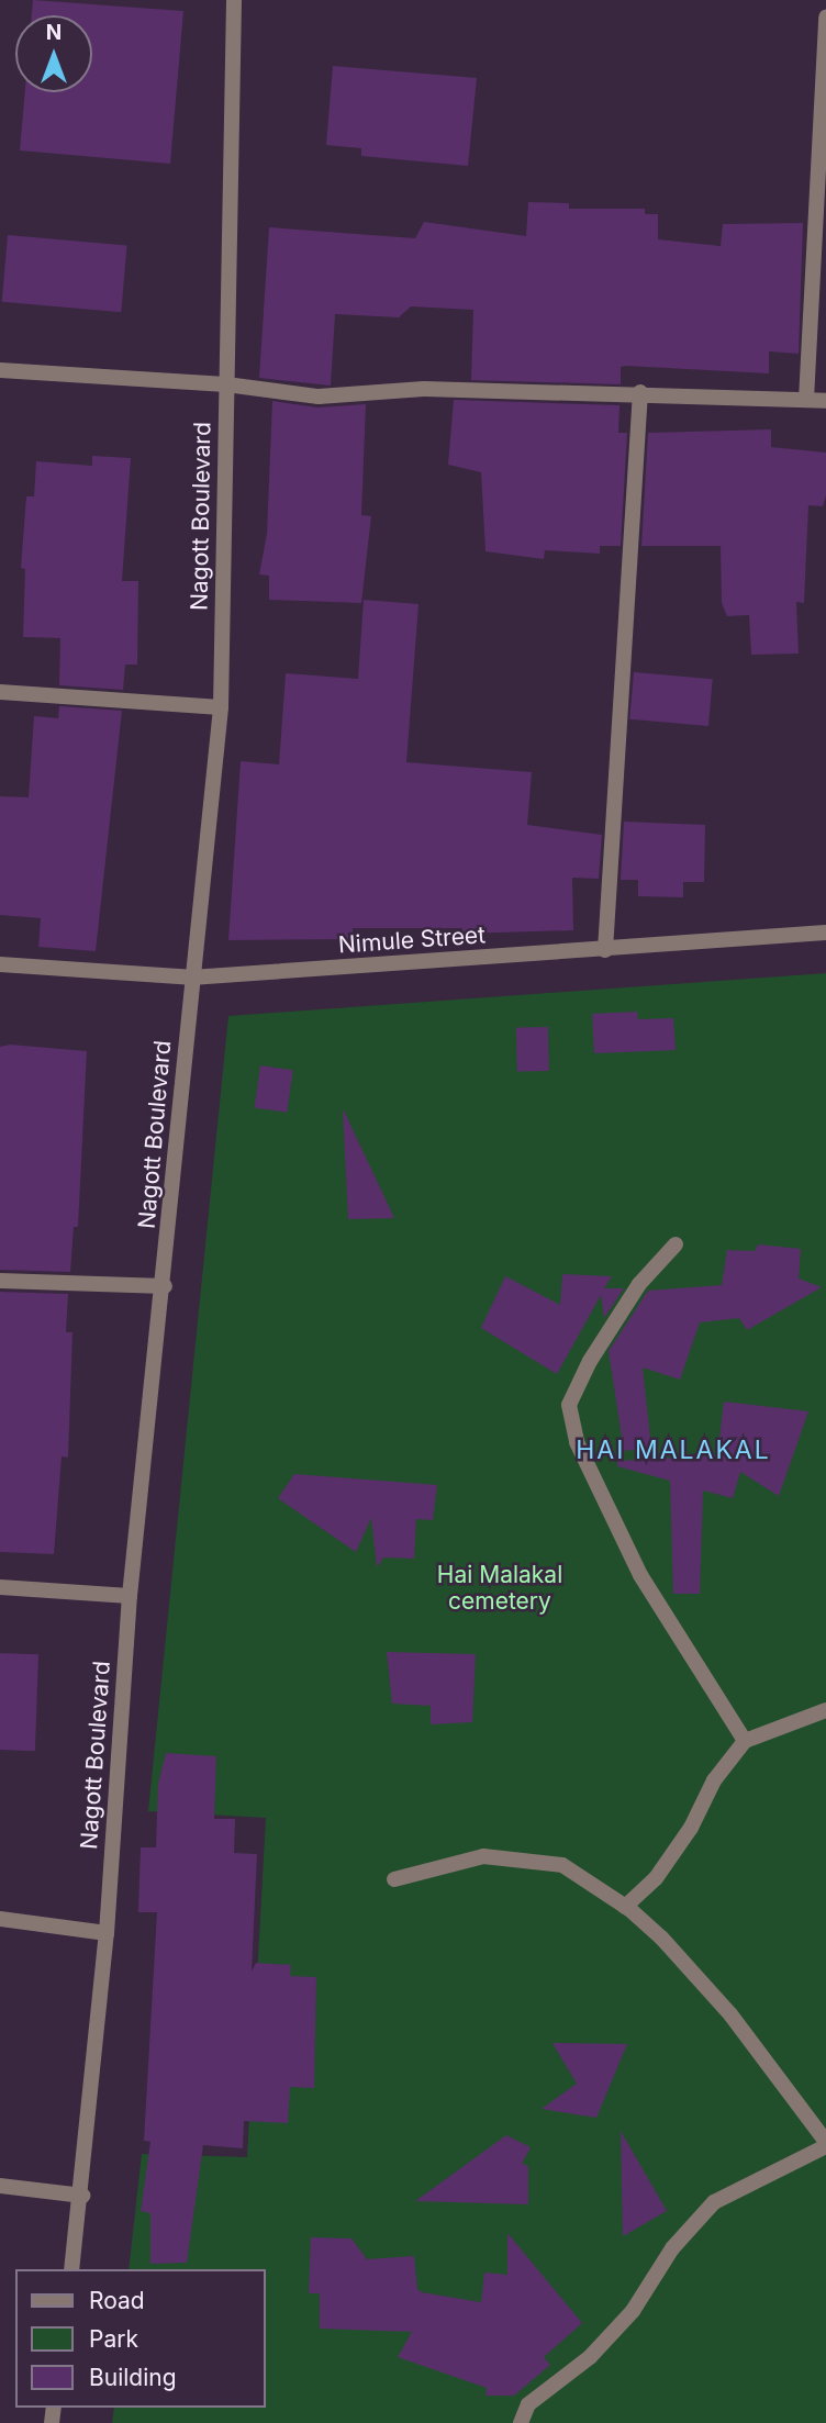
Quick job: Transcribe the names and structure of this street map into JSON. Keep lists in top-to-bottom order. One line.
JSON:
{"streets":{"street":["Nagott Boulevard","Nimule Street"]},"crossings":[["Nagott Boulevard","Nimule Street"]],"districts":["HAI MALAKAL"],"parks":["Hai Malakal cemetery"],"legend":["Road","Park","Building"],"north":"top"}
